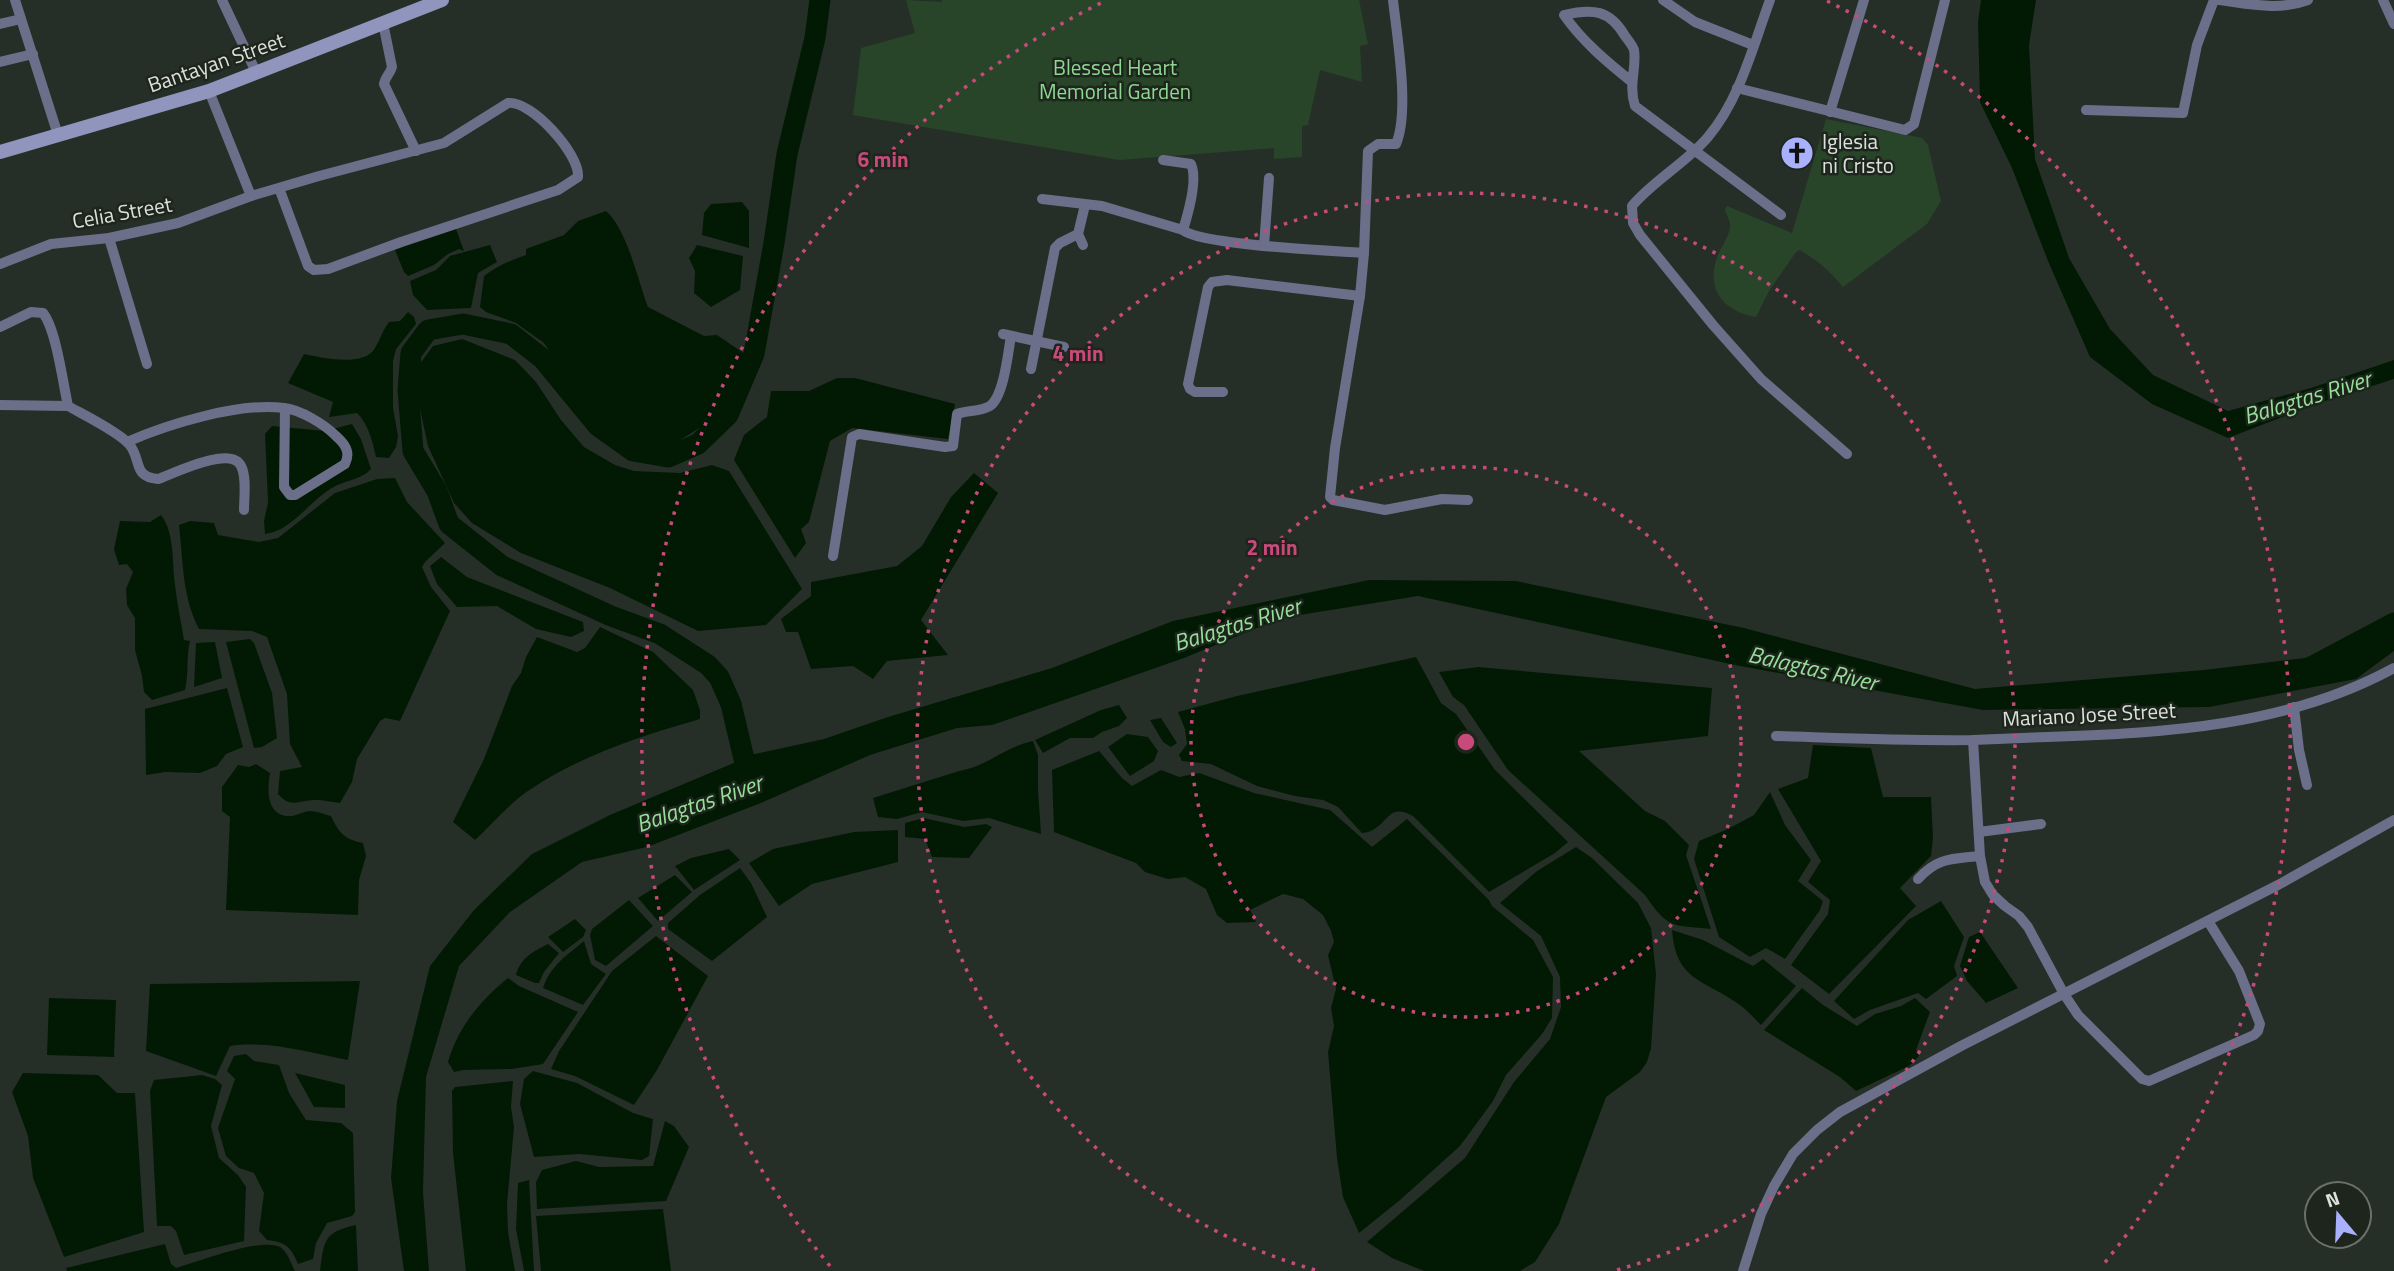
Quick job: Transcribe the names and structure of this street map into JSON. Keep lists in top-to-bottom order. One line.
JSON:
{"streets":{"main road":["Bantayan Street"],"street":["Celia Street","Mariano Jose Street"]},"water":["Balagtas River"],"parks":["Blessed Heart Memorial Garden"],"places":{"church":["Iglesia ni Cristo"]},"north":"top","rings":["6 min","4 min","2 min"]}
